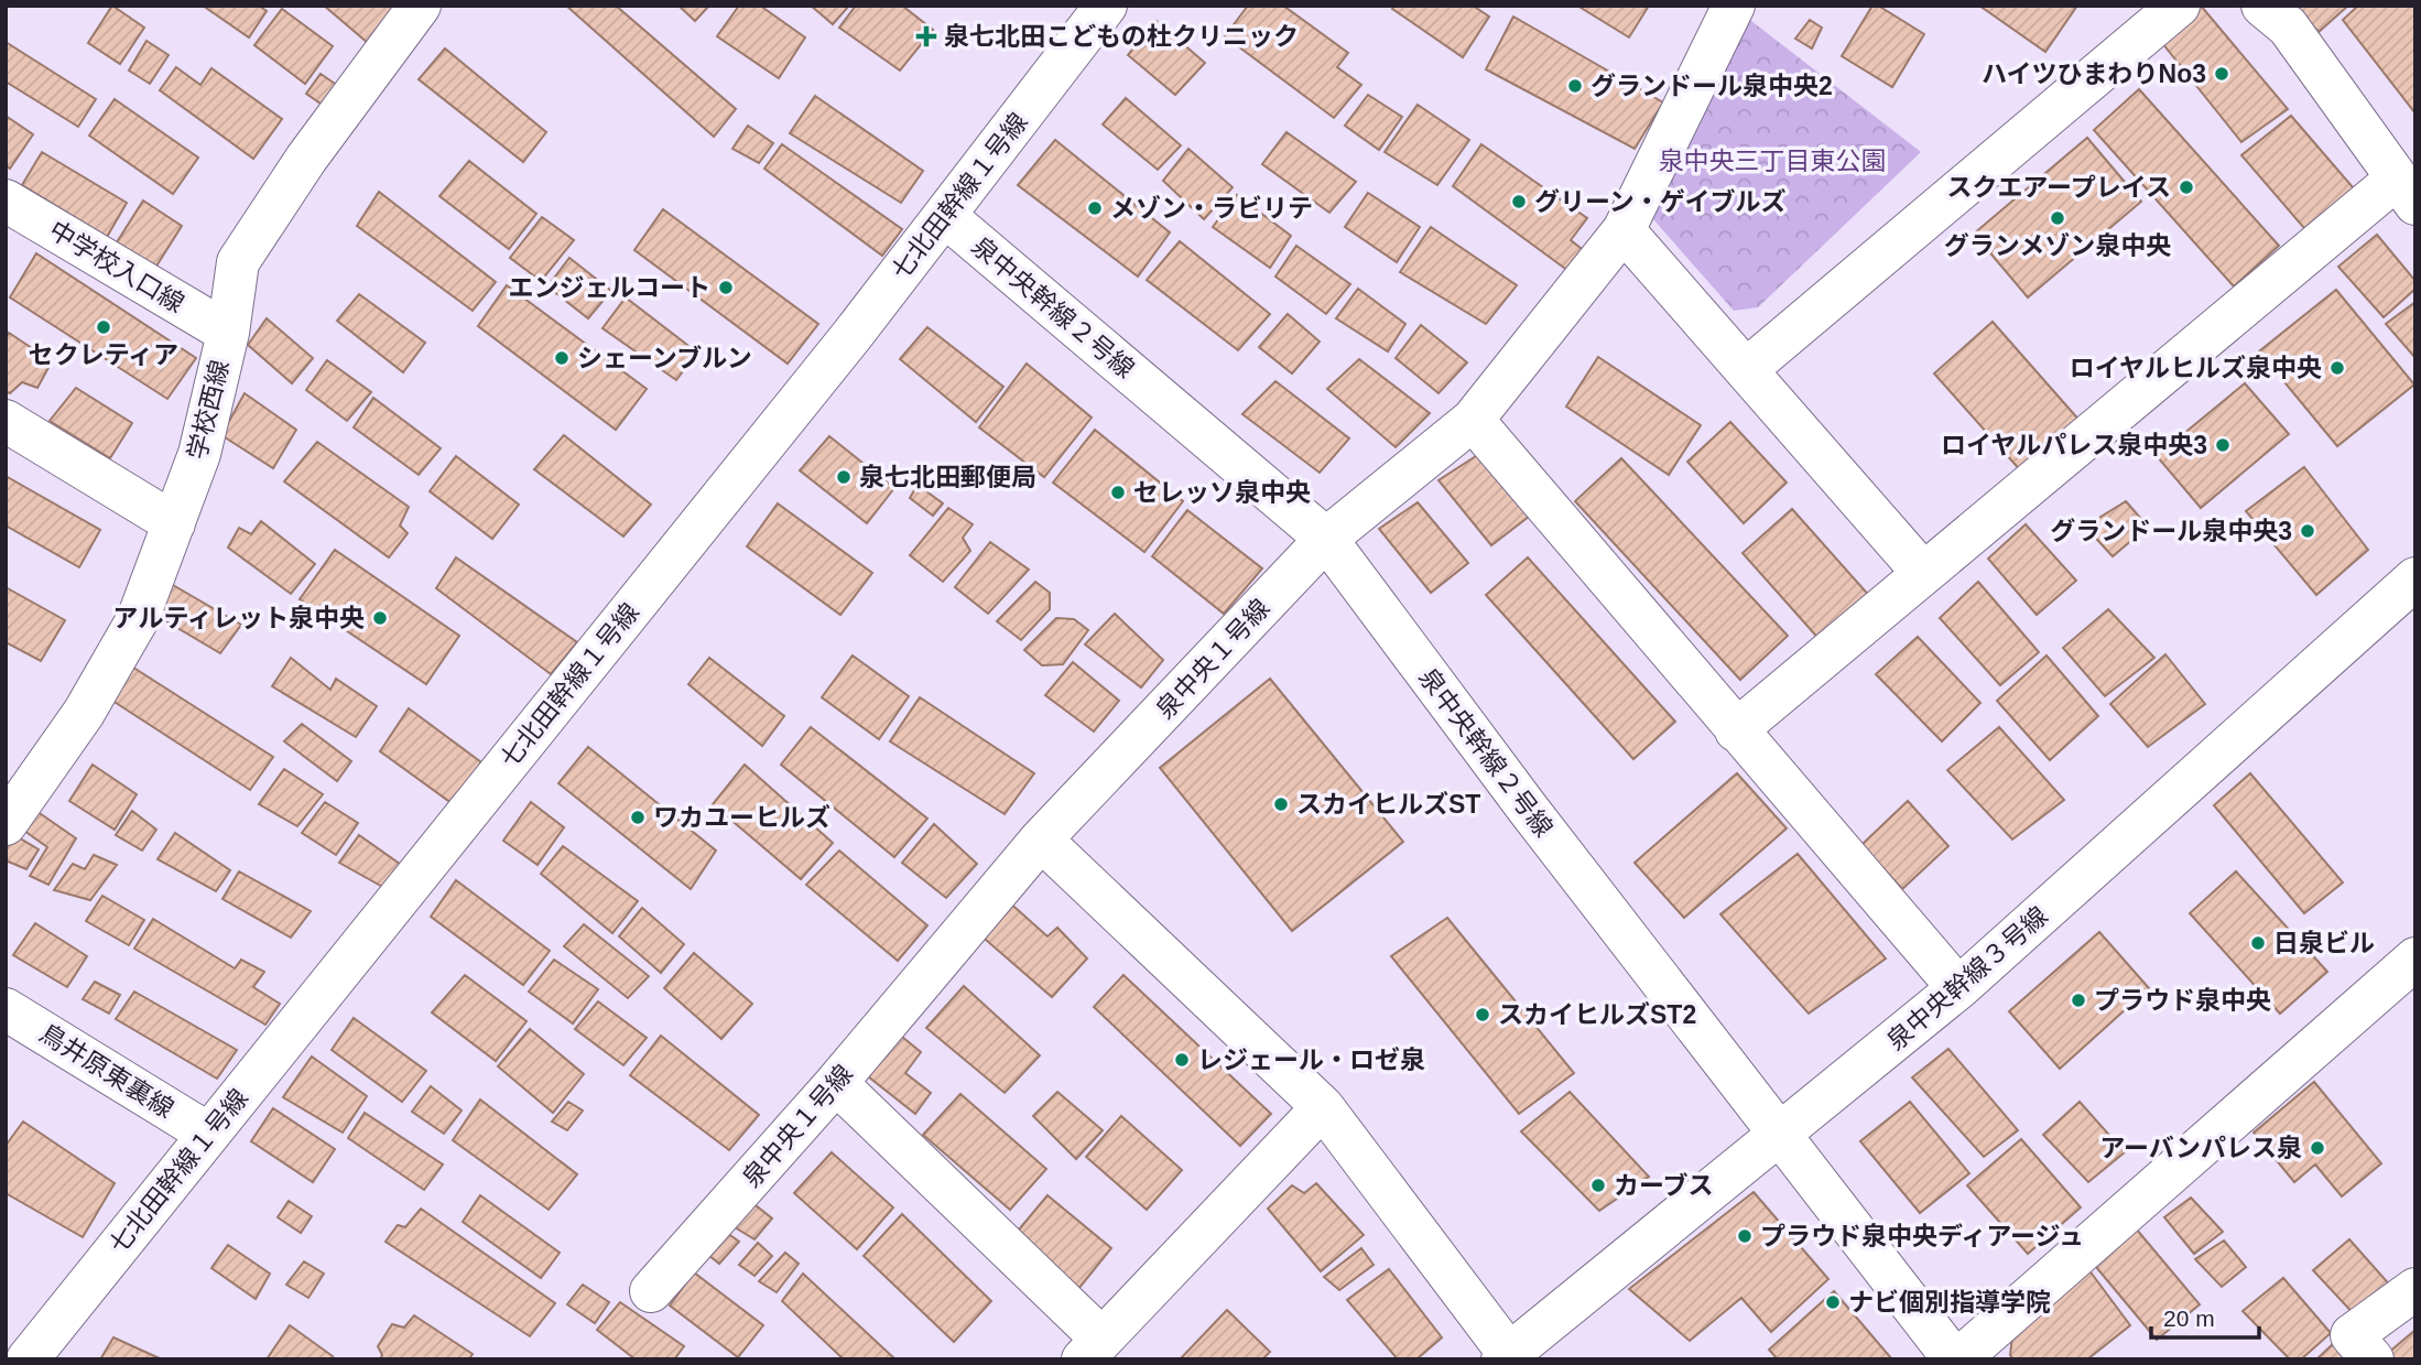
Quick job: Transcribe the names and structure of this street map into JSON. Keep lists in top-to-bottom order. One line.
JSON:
{"streets":{"street":["七北田幹線１号線","中学校入口線","泉中央幹線２号線","学校西線","泉中央１号線","泉中央幹線３号線","鳥井原東裏線"]},"crossings":[["七北田幹線１号線","泉中央幹線２号線"],["七北田幹線１号線","鳥井原東裏線"],["中学校入口線","学校西線"],["泉中央幹線２号線","泉中央１号線"],["泉中央幹線２号線","泉中央幹線３号線"]],"parks":["泉中央三丁目東公園"],"places":{"health":["泉七北田こどもの杜クリニック"],"other":["ハイツひまわりNo3","グランドール泉中央2","スクエアープレイス","グリーン・ゲイブルズ","メゾン・ラビリテ","グランメゾン泉中央","エンジェルコート","セクレティア","シェーンブルン","ロイヤルヒルズ泉中央","ロイヤルパレス泉中央3","泉七北田郵便局","セレッソ泉中央","グランドール泉中央3","アルティレット泉中央","スカイヒルズST","ワカユーヒルズ","日泉ビル","プラウド泉中央","スカイヒルズST2","レジェール・ロゼ泉","アーバンパレス泉","カーブス","プラウド泉中央ディアージュ","ナビ個別指導学院"]},"scale_bar":"20 m"}
